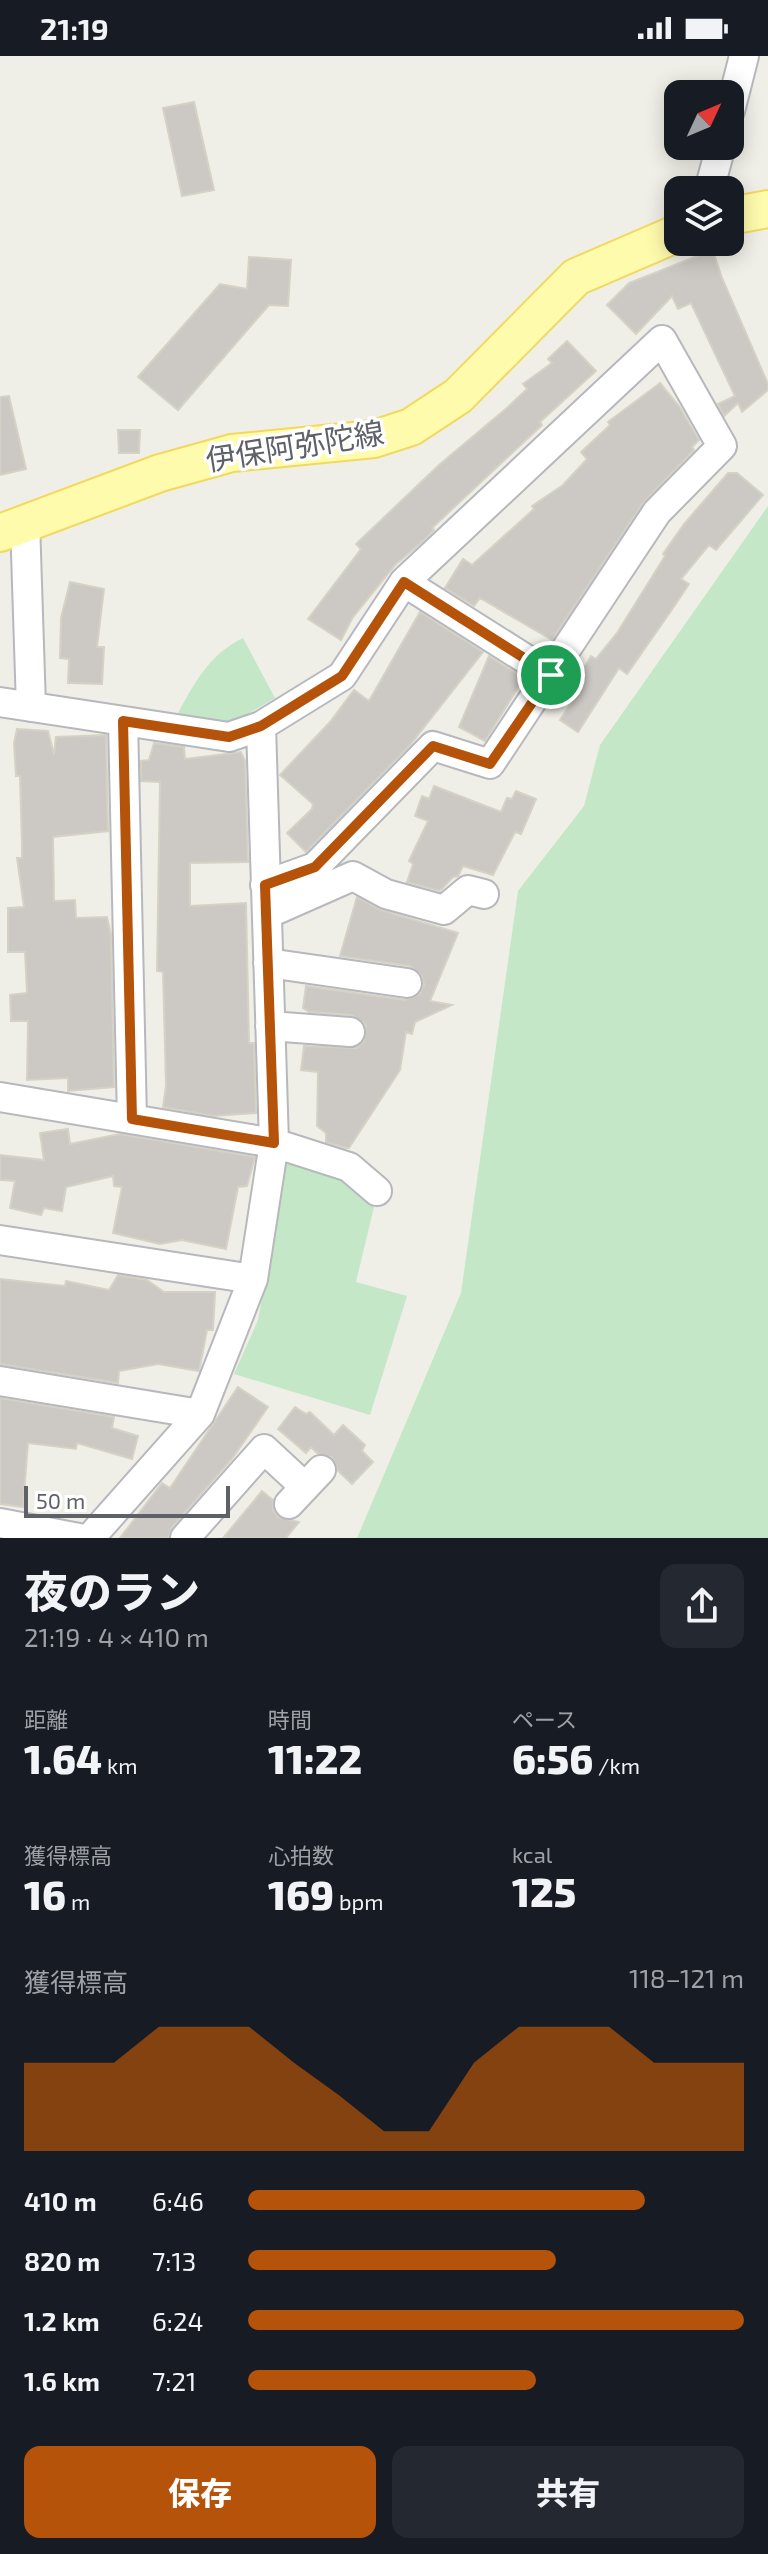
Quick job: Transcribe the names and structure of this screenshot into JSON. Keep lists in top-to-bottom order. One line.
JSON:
{"streets":{"main road":["伊保阿弥陀線"]},"scale_bar":"50 m","north":"top right","page":{"status":"21:19","scale":"50 m","heading":["夜のラン","21:19 · 4 × 410 m"],"stats":[["距離","1.64 km"],["時間","11:22"],["ペース","6:56 /km"],["獲得標高","16 m"],["心拍数","169 bpm"],["kcal","125"]],"chart":["獲得標高","118–121 m"],"list":[{"name":"410 m","note":"6:46"},{"name":"820 m","note":"7:13"},{"name":"1.2 km","note":"6:24"},{"name":"1.6 km","note":"7:21"}],"buttons":["保存","共有"]}}
